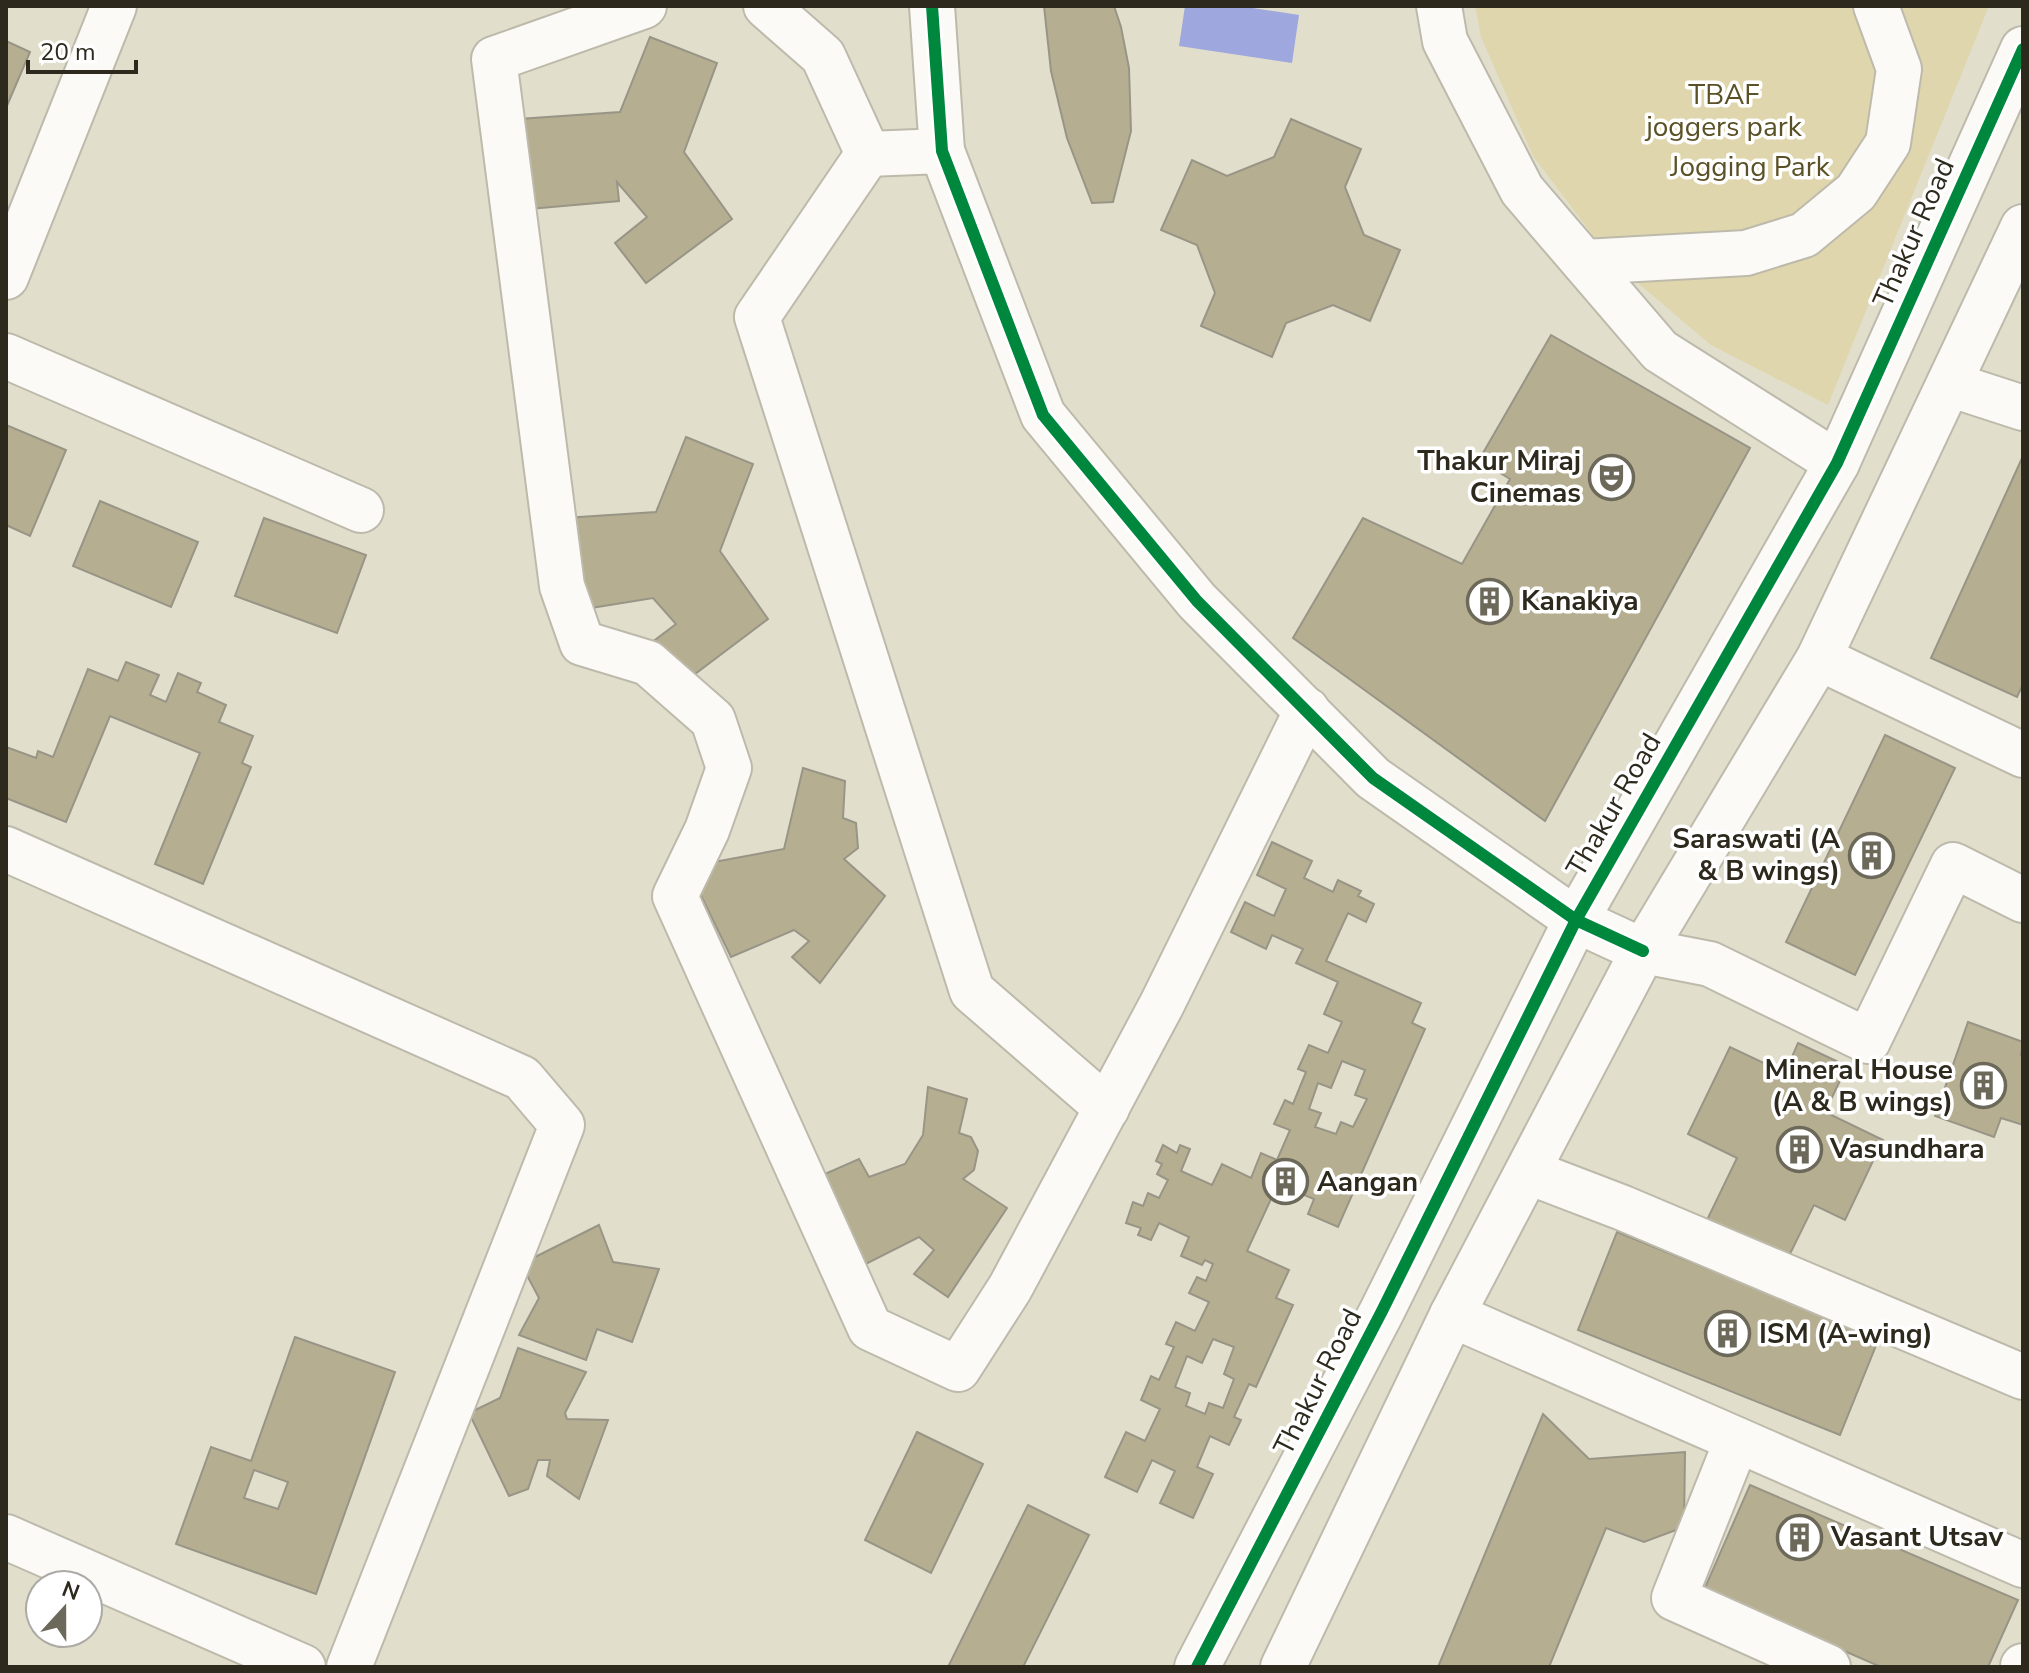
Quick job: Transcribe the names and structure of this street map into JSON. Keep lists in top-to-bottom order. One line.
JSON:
{"streets":{"street":["Thakur Road"]},"parks":["TBAF joggers park","Jogging Park"],"places":{"theatre":["Thakur Miraj Cinemas"],"building":["Kanakiya","Saraswati (A & B wings)","Mineral House (A & B wings)","Vasundhara","Aangan","ISM (A-wing)","Vasant Utsav"]},"scale_bar":"20 m","north":"top"}
